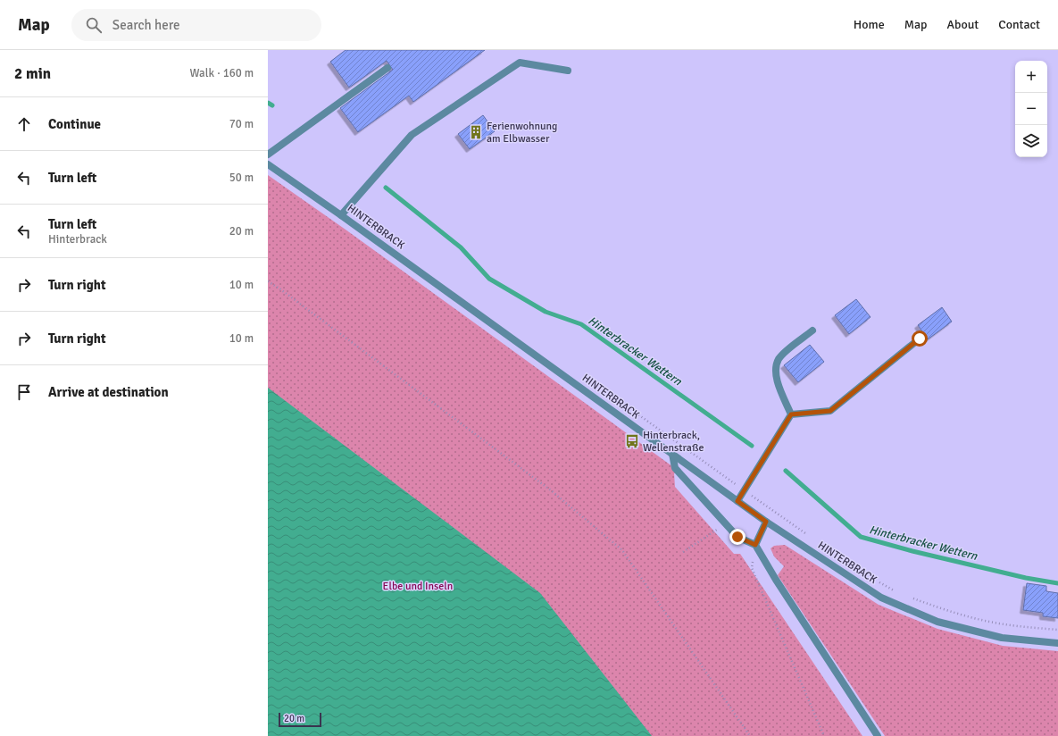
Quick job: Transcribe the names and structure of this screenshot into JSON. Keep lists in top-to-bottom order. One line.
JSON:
{"streets":{"street":["HINTERBRACK"]},"water":["Hinterbracker Wettern"],"parks":["Elbe und Inseln"],"places":{"building":["Ferienwohnung am Elbwasser"],"bus stop":["Hinterbrack, Wellenstraße"]},"scale_bar":"20 m","page":{"header":"Map","search":"Search here","nav":["Home","Map","About","Contact"],"heading":["2 min","Walk · 160 m"],"map_buttons":["+","−"],"list":[["Continue","70 m"],["Turn left","50 m"],["Turn left","Hinterbrack","20 m"],["Turn right","10 m"],["Turn right","10 m"],"Arrive at destination"],"scale":"20 m"}}
